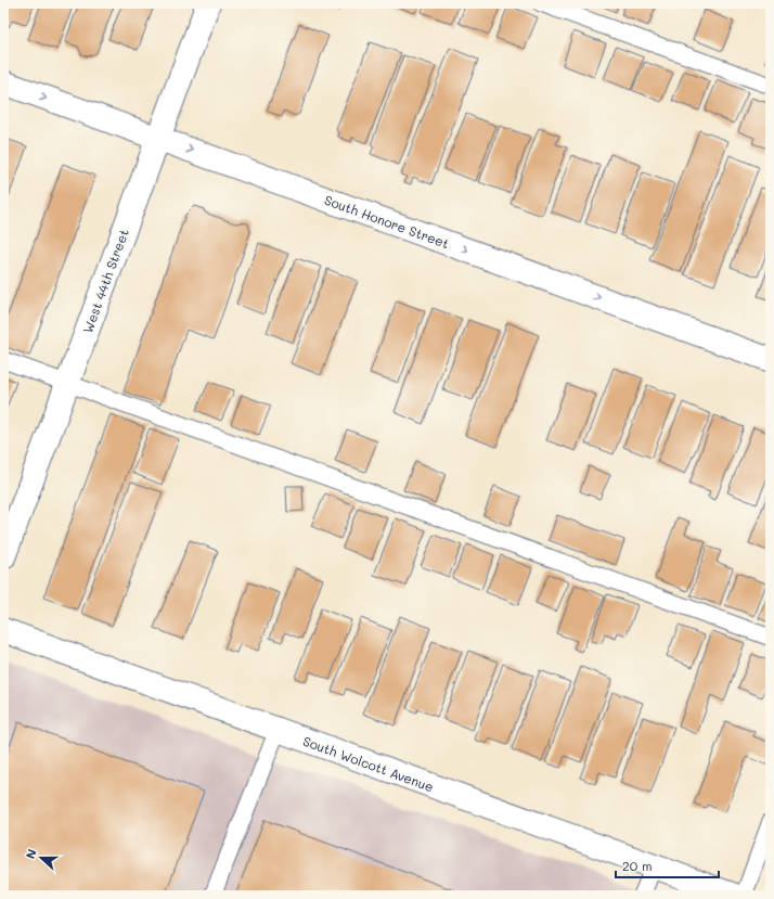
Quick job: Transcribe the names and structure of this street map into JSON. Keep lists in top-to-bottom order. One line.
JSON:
{"streets":{"street":["South Honore Street","West 44th Street","South Wolcott Avenue"]},"crossings":[["South Honore Street","West 44th Street"]],"one_way":["South Honore Street"],"scale_bar":"20 m","north":"left"}
